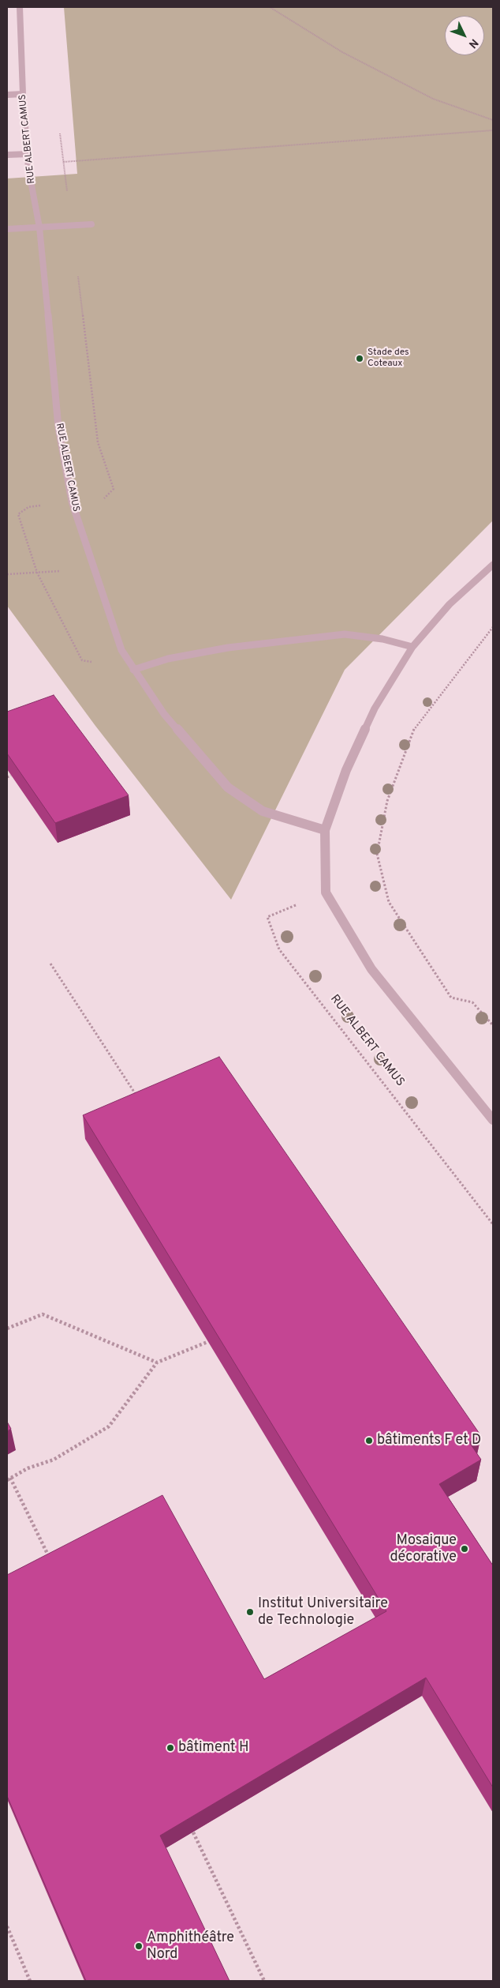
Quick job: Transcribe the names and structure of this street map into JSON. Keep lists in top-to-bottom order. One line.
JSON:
{"streets":{"street":["RUE ALBERT CAMUS"]},"places":["Stade des Coteaux","bâtiments F et D","Mosaique décorative","Institut Universitaire de Technologie","bâtiment H","Amphithéâtre Nord"],"north":"bottom right"}
